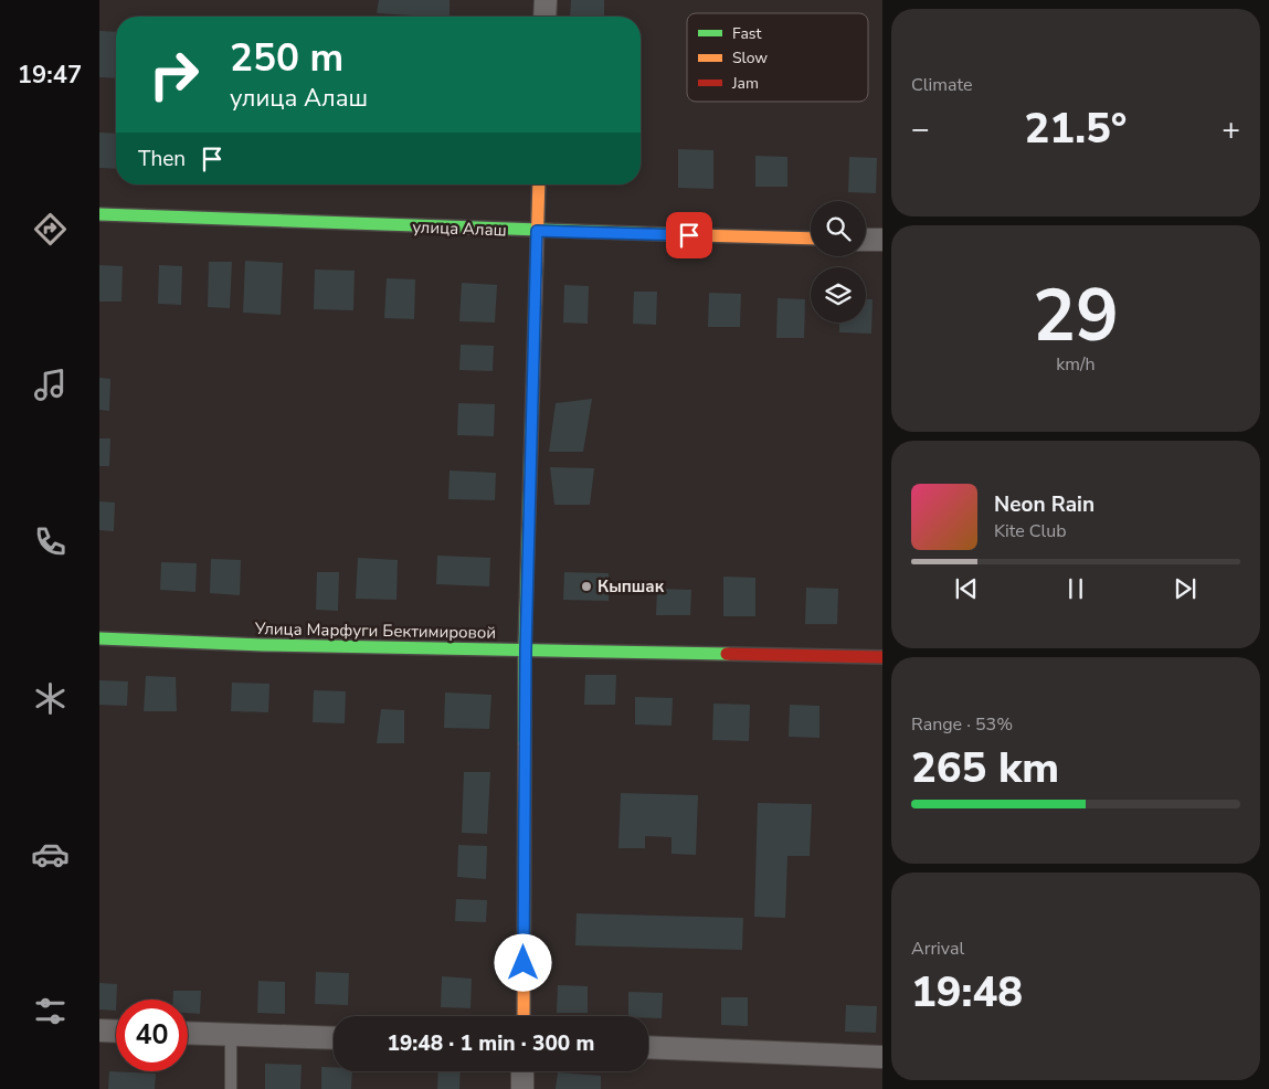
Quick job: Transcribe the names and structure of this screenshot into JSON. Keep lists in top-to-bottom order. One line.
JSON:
{"streets":{"street":["улица Алаш","Улица Марфуги Бектимировой"]},"places":["Кыпшак"],"legend":["Fast","Slow","Jam"],"page":{"tabs":"19:47","tile":["Climate",["29","km/h"],["Range · 53%","265 km"],["Arrival","19:48"]],"turn":["250 m","улица Алаш"],"heat":["−","21.5°","+"],"then":"Then","song":["Neon Rain","Kite Club"],"limit":"40","trip":"19:48 · 1 min · 300 m"}}
